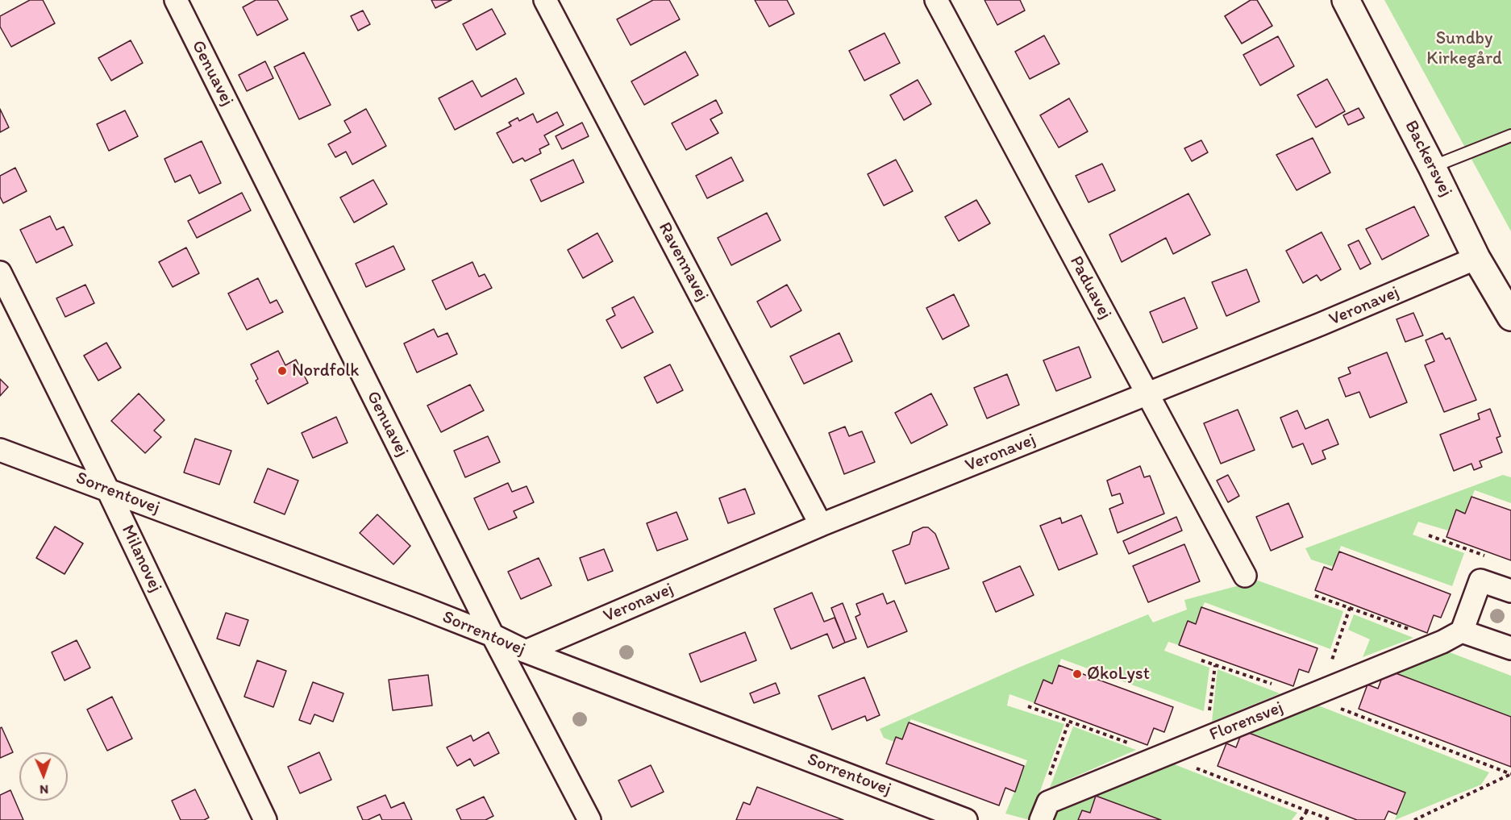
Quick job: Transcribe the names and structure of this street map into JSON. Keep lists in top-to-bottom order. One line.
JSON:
{"streets":{"street":["Genuavej","Backersvej","Ravennavej","Paduavej","Veronavej","Sorrentovej","Milanovej","Florensvej"]},"crossings":[["Genuavej","Sorrentovej"],["Backersvej","Veronavej"],["Ravennavej","Veronavej"],["Paduavej","Veronavej"],["Veronavej","Sorrentovej"],["Sorrentovej","Milanovej"]],"parks":["Sundby Kirkegård"],"places":["Nordfolk","ØkoLyst"],"north":"bottom"}
